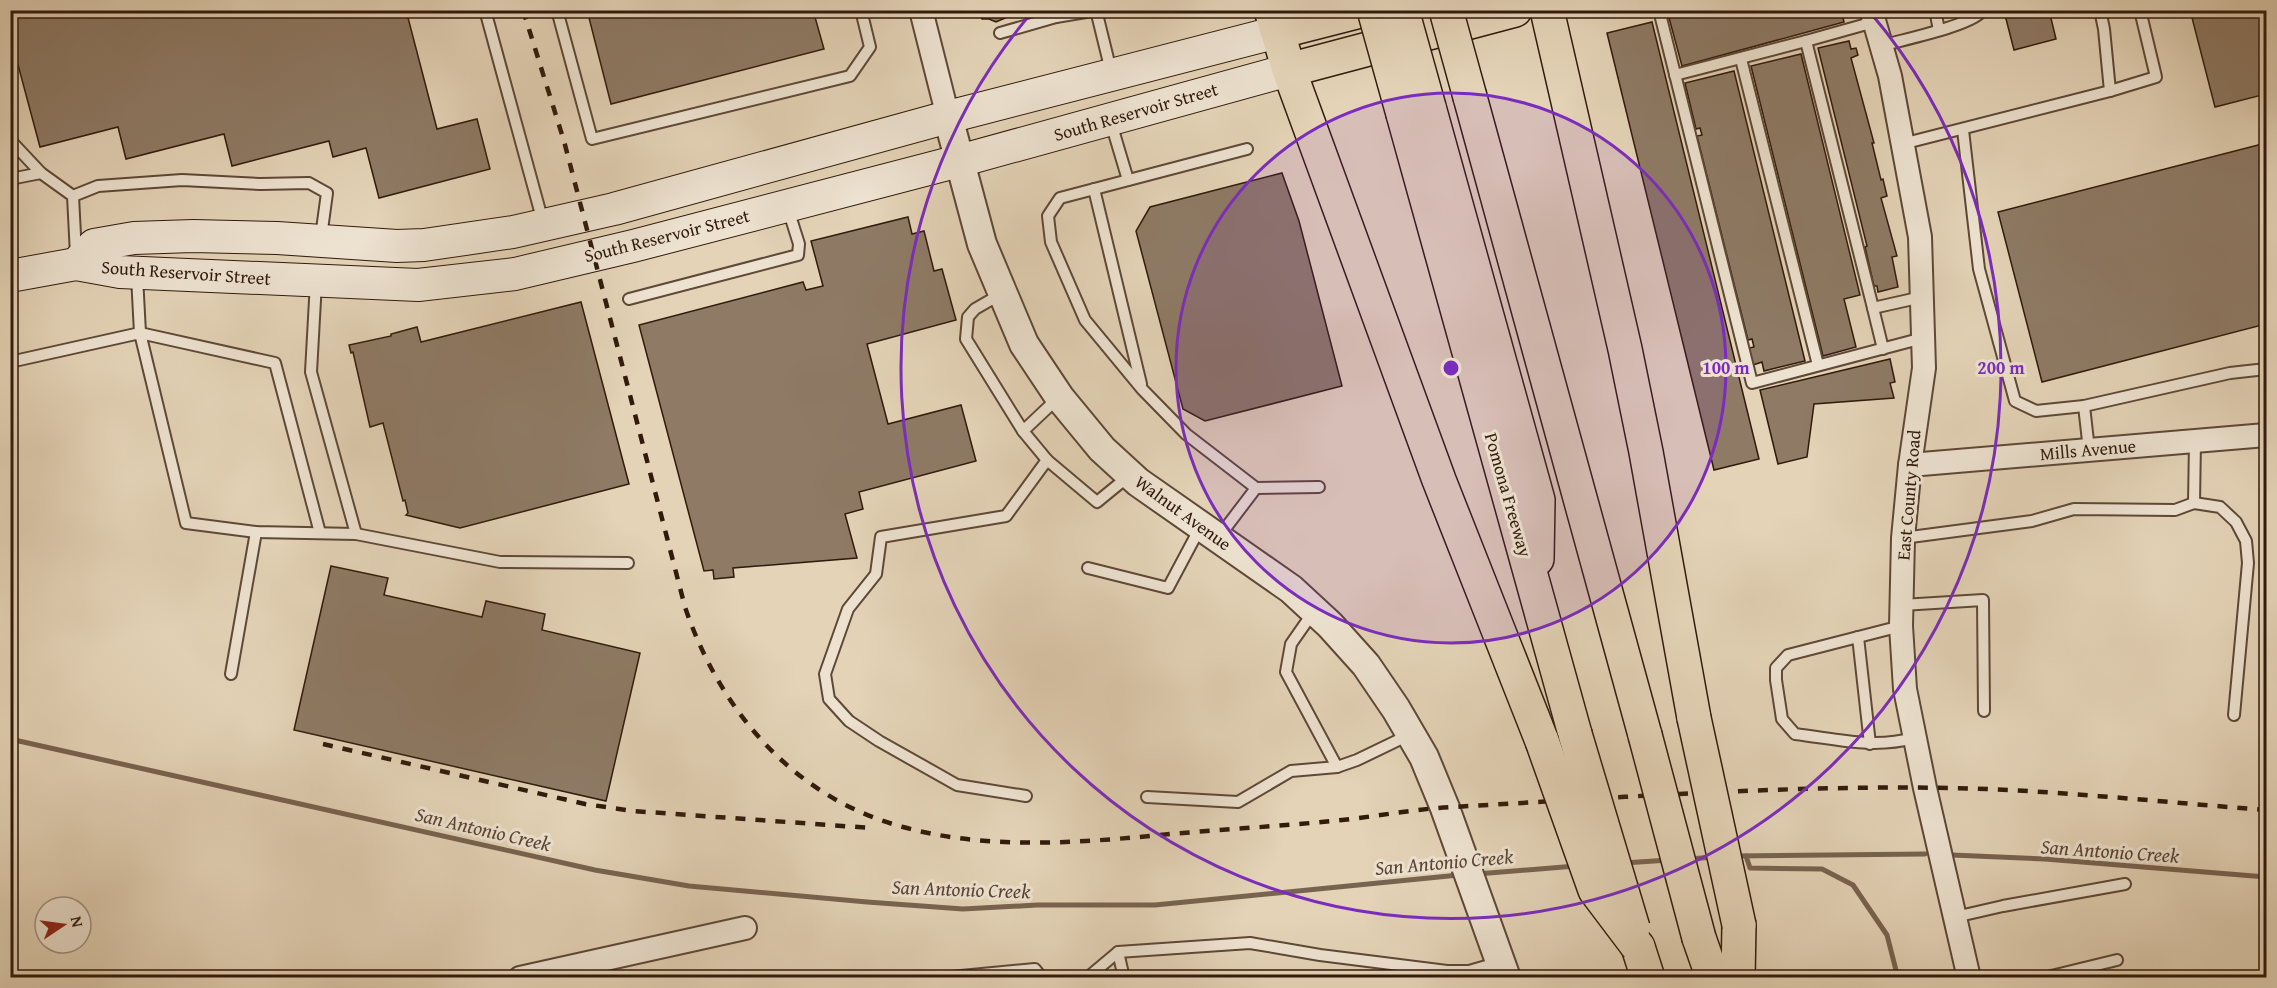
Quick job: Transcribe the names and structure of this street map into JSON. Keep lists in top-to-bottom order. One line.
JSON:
{"streets":{"main road":["South Reservoir Street","Pomona Freeway"],"street":["Mills Avenue","East County Road","Walnut Avenue"]},"crossings":[["South Reservoir Street","Walnut Avenue"],["Mills Avenue","East County Road"]],"water":["San Antonio Creek"],"north":"right","rings":["100 m","200 m"]}
